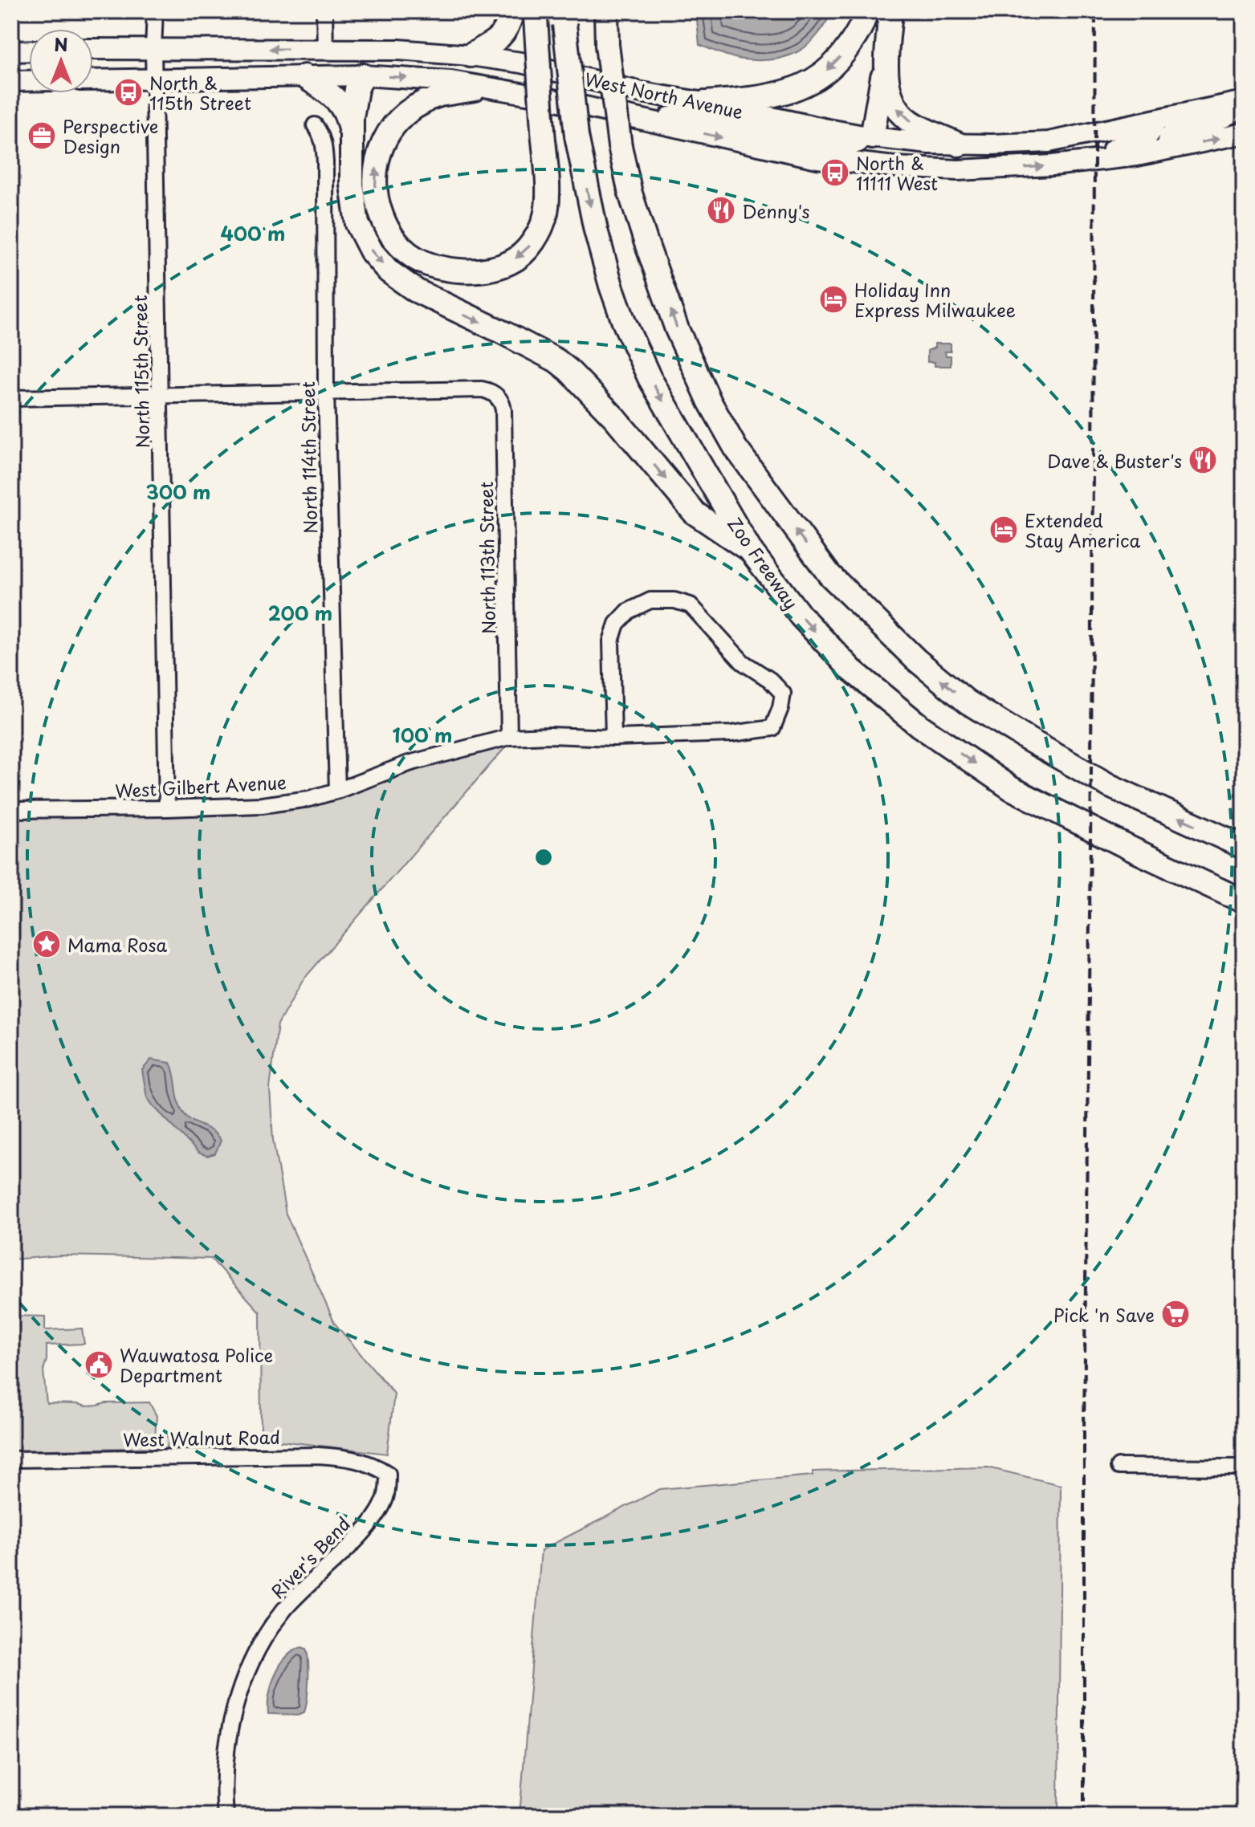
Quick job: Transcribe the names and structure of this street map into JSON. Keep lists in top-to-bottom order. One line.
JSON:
{"streets":{"highway":["Zoo Freeway"],"main road":["West North Avenue"],"street":["North 115th Street","North 114th Street","North 113th Street","West Gilbert Avenue","West Walnut Road","River's Bend"]},"crossings":[["West North Avenue","North 115th Street"],["North 115th Street","West Gilbert Avenue"],["North 114th Street","North 113th Street"],["North 114th Street","West Gilbert Avenue"],["North 113th Street","West Gilbert Avenue"],["West Walnut Road","River's Bend"]],"places":{"bus stop":["North & 115th Street","North & 11111 West"],"office":["Perspective Design"],"restaurant":["Denny's","Dave & Buster's"],"hotel":["Holiday Inn Express Milwaukee","Extended Stay America"],"place":["Mama Rosa"],"supermarket":["Pick 'n Save"],"public building":["Wauwatosa Police Department"]},"north":"top","rings":["400 m","300 m","200 m","100 m"]}
